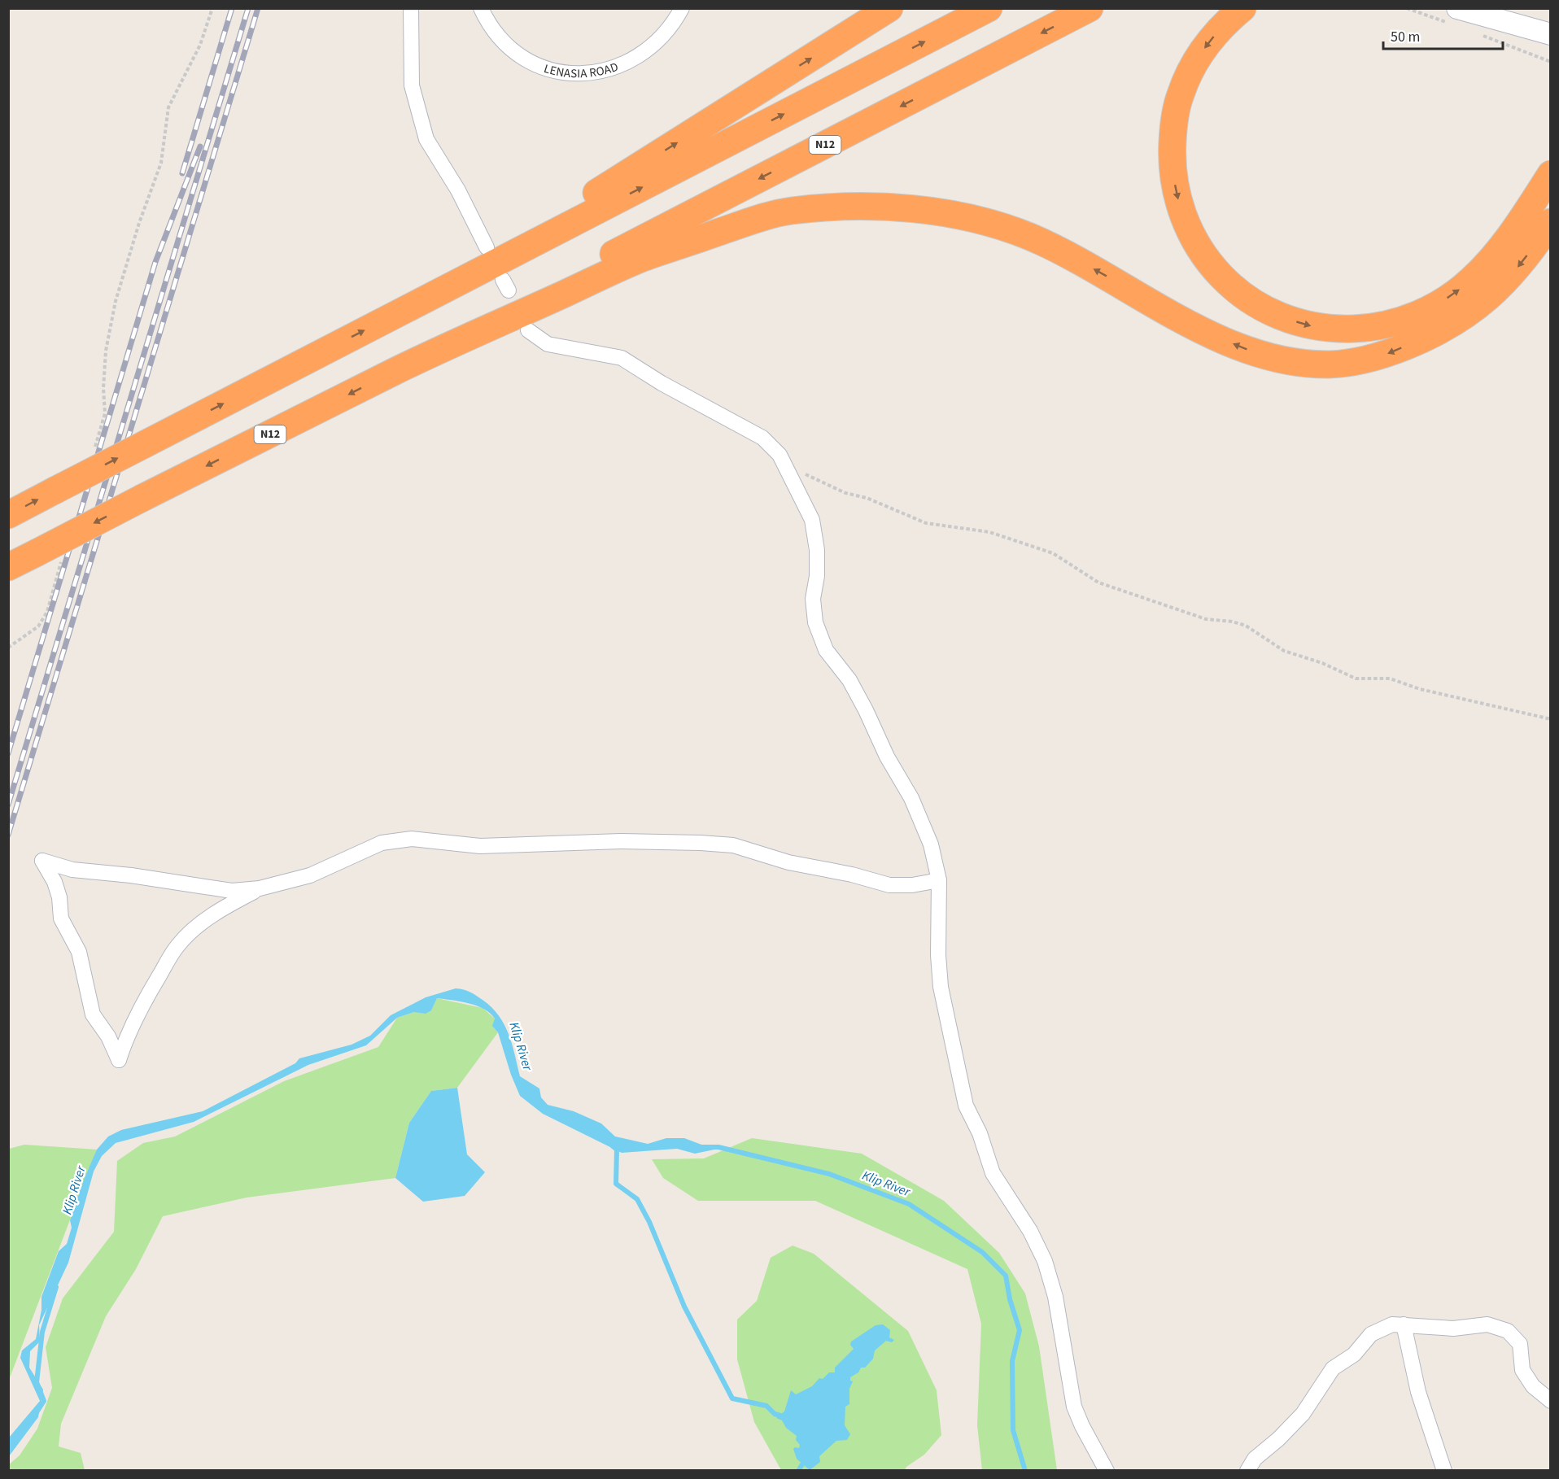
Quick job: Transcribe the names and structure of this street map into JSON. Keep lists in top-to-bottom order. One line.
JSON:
{"streets":{"highway":["N12"],"street":["LENASIA ROAD"]},"water":["Klip River"],"scale_bar":"50 m"}
